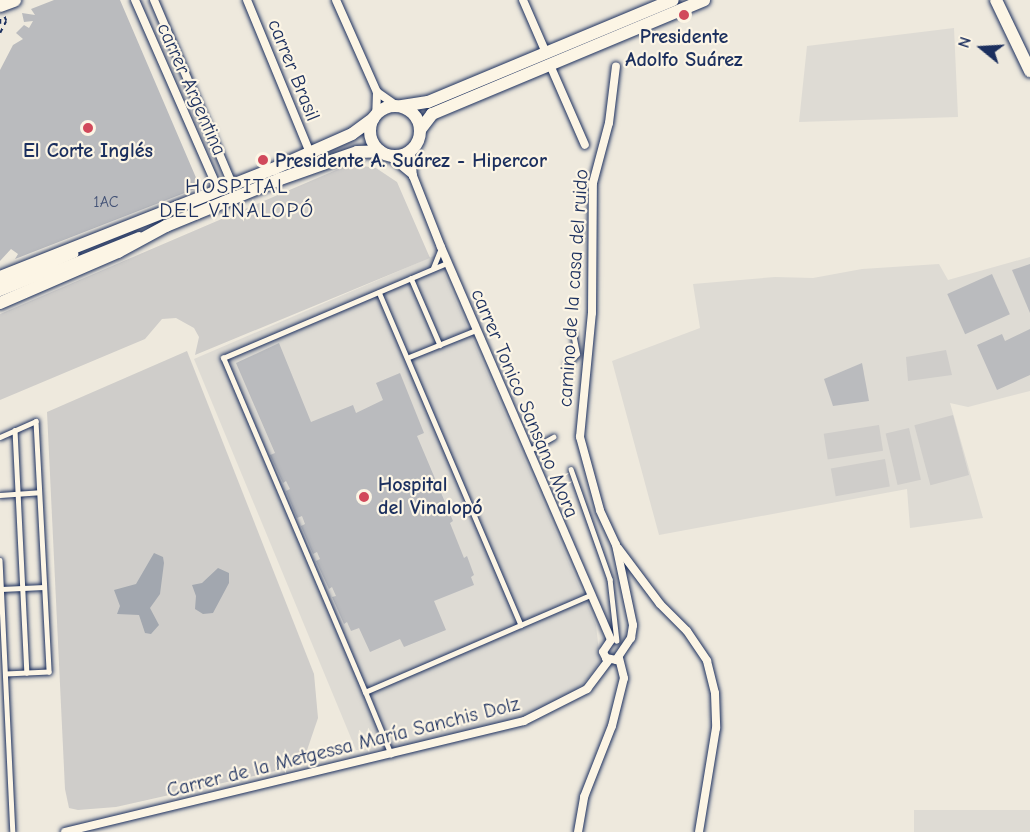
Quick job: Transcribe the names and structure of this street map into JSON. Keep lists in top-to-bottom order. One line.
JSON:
{"streets":{"street":["carrer Brasil","carrer Argentina","camino de la casa del ruido","carrer Tonico Sansano Mora","Carrer de la Metgessa María Sanchis Dolz"]},"districts":["HOSPITAL DEL VINALOPÓ"],"places":["Presidente Adolfo Suárez","El Corte Inglés","Presidente A. Suárez - Hipercor","Hospital del Vinalopó"],"house_numbers":["1AC"],"north":"left"}
